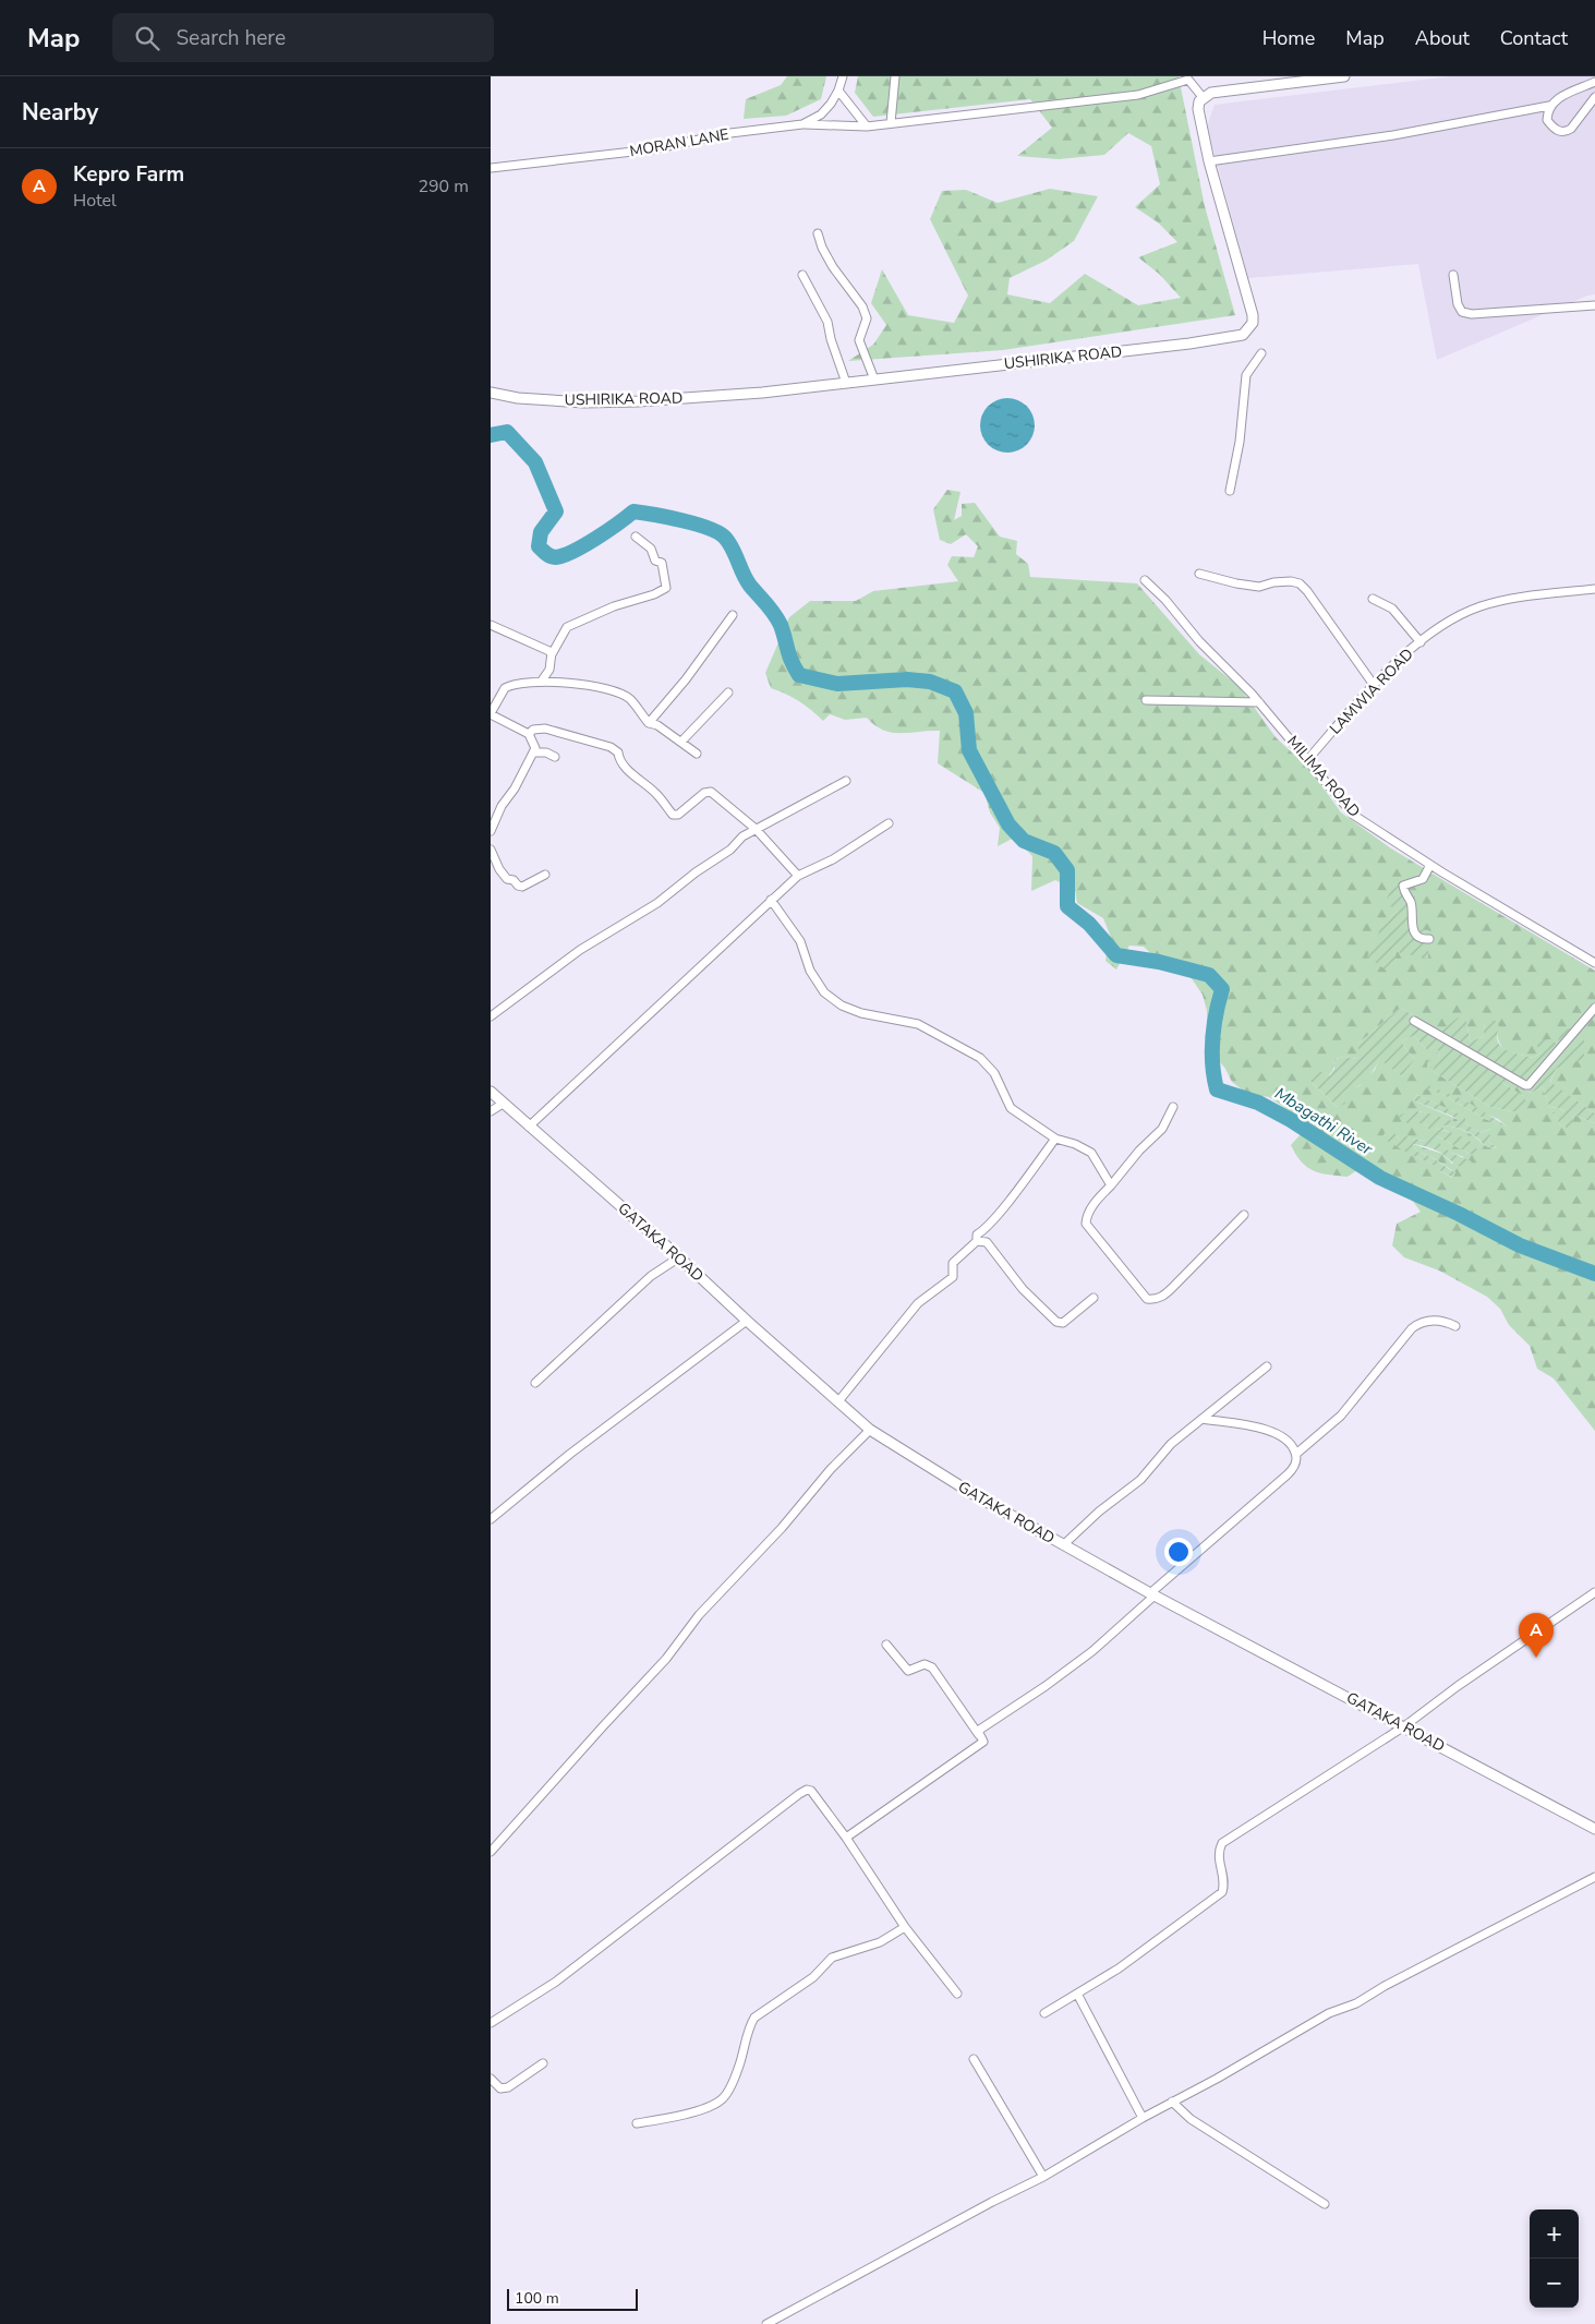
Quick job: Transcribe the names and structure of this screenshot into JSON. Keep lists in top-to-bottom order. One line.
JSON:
{"streets":{"street":["MORAN LANE","USHIRIKA ROAD","LAMWIA ROAD","MILIMA ROAD","GATAKA ROAD"]},"crossings":[["LAMWIA ROAD","MILIMA ROAD"]],"water":["Mbagathi River"],"scale_bar":"100 m","page":{"header":"Map","search":"Search here","nav":["Home","Map","About","Contact"],"heading":"Nearby","list":[{"mark":"A","name":"Kepro Farm","note":"Hotel","value":"290 m"}],"pins":"A","map_buttons":["+","−"],"scale":"100 m"}}
